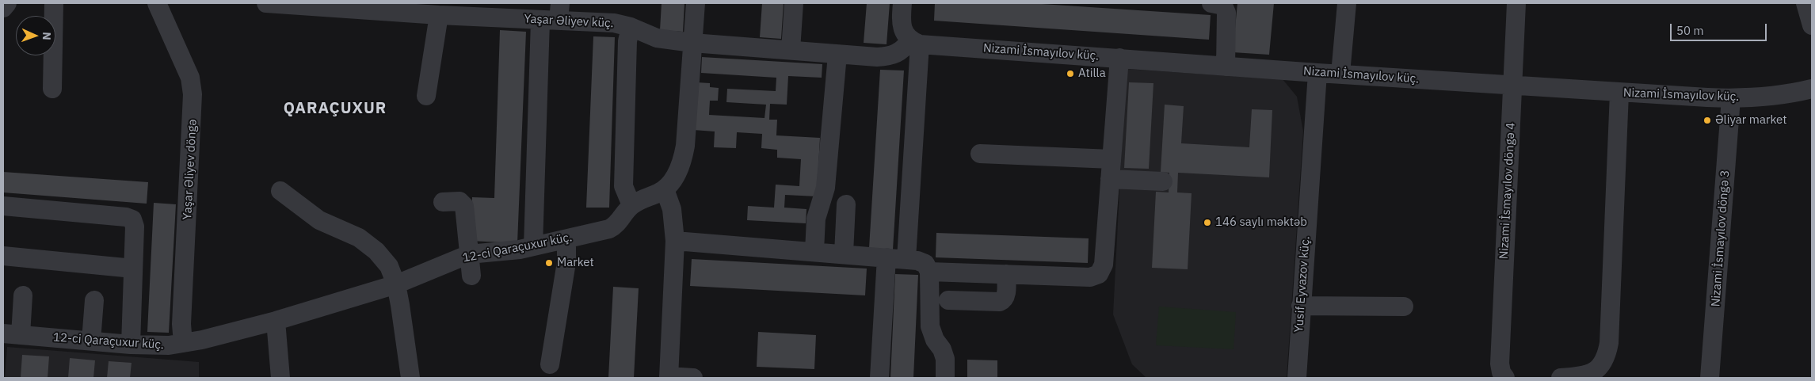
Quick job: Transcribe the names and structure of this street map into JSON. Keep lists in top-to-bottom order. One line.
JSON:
{"streets":{"street":["Yaşar Əliyev küç.","Nizami İsmayılov küç.","Yaşar Əliyev döngə","Nizami İsmayılov döngə 4","Nizami İsmayılov döngə 3","12-ci Qaraçuxur küç.","Yusif Eyvazov küç."]},"crossings":[["Yaşar Əliyev küç.","Nizami İsmayılov küç."],["Nizami İsmayılov küç.","Nizami İsmayılov döngə 4"],["Nizami İsmayılov küç.","Nizami İsmayılov döngə 3"],["Nizami İsmayılov küç.","Yusif Eyvazov küç."],["Yaşar Əliyev döngə","12-ci Qaraçuxur küç."]],"districts":["QARAÇUXUR"],"places":["Atilla","Əliyar market","146 saylı məktəb","Market"],"scale_bar":"50 m","north":"right"}
